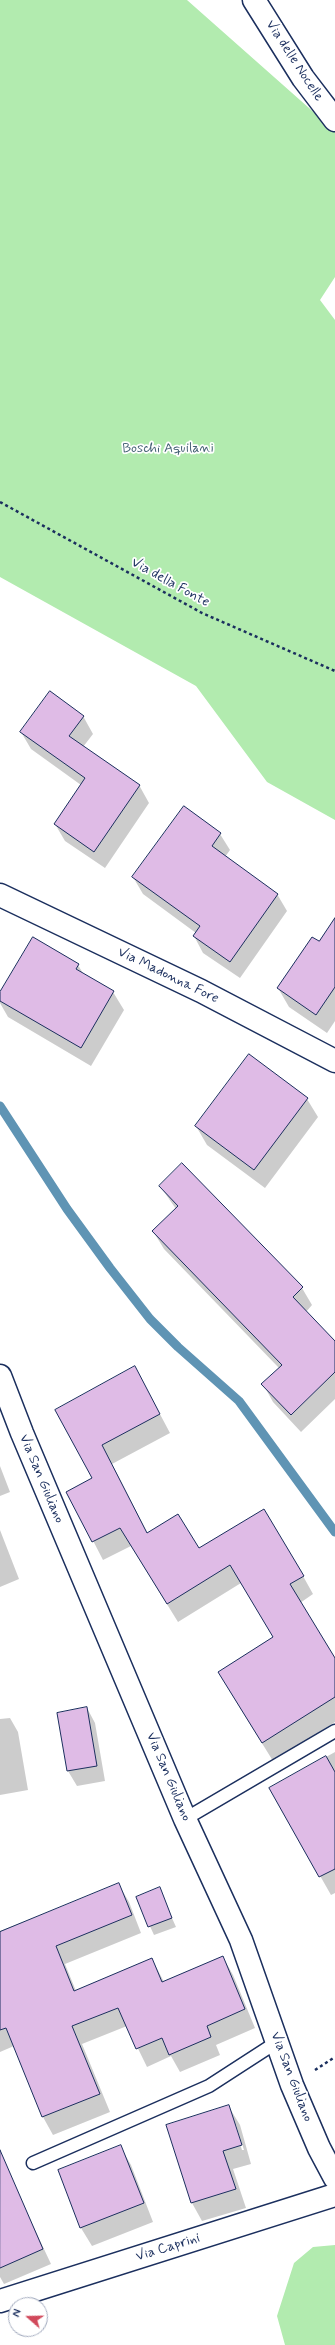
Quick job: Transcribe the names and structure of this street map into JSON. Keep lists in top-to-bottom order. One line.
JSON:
{"streets":{"street":["Via delle Nocelle","Via Madonna Fore","Via San Giuliano","Via Caprini"],"path":["Via della Fonte"]},"parks":["Boschi Aquilani"],"north":"left"}
